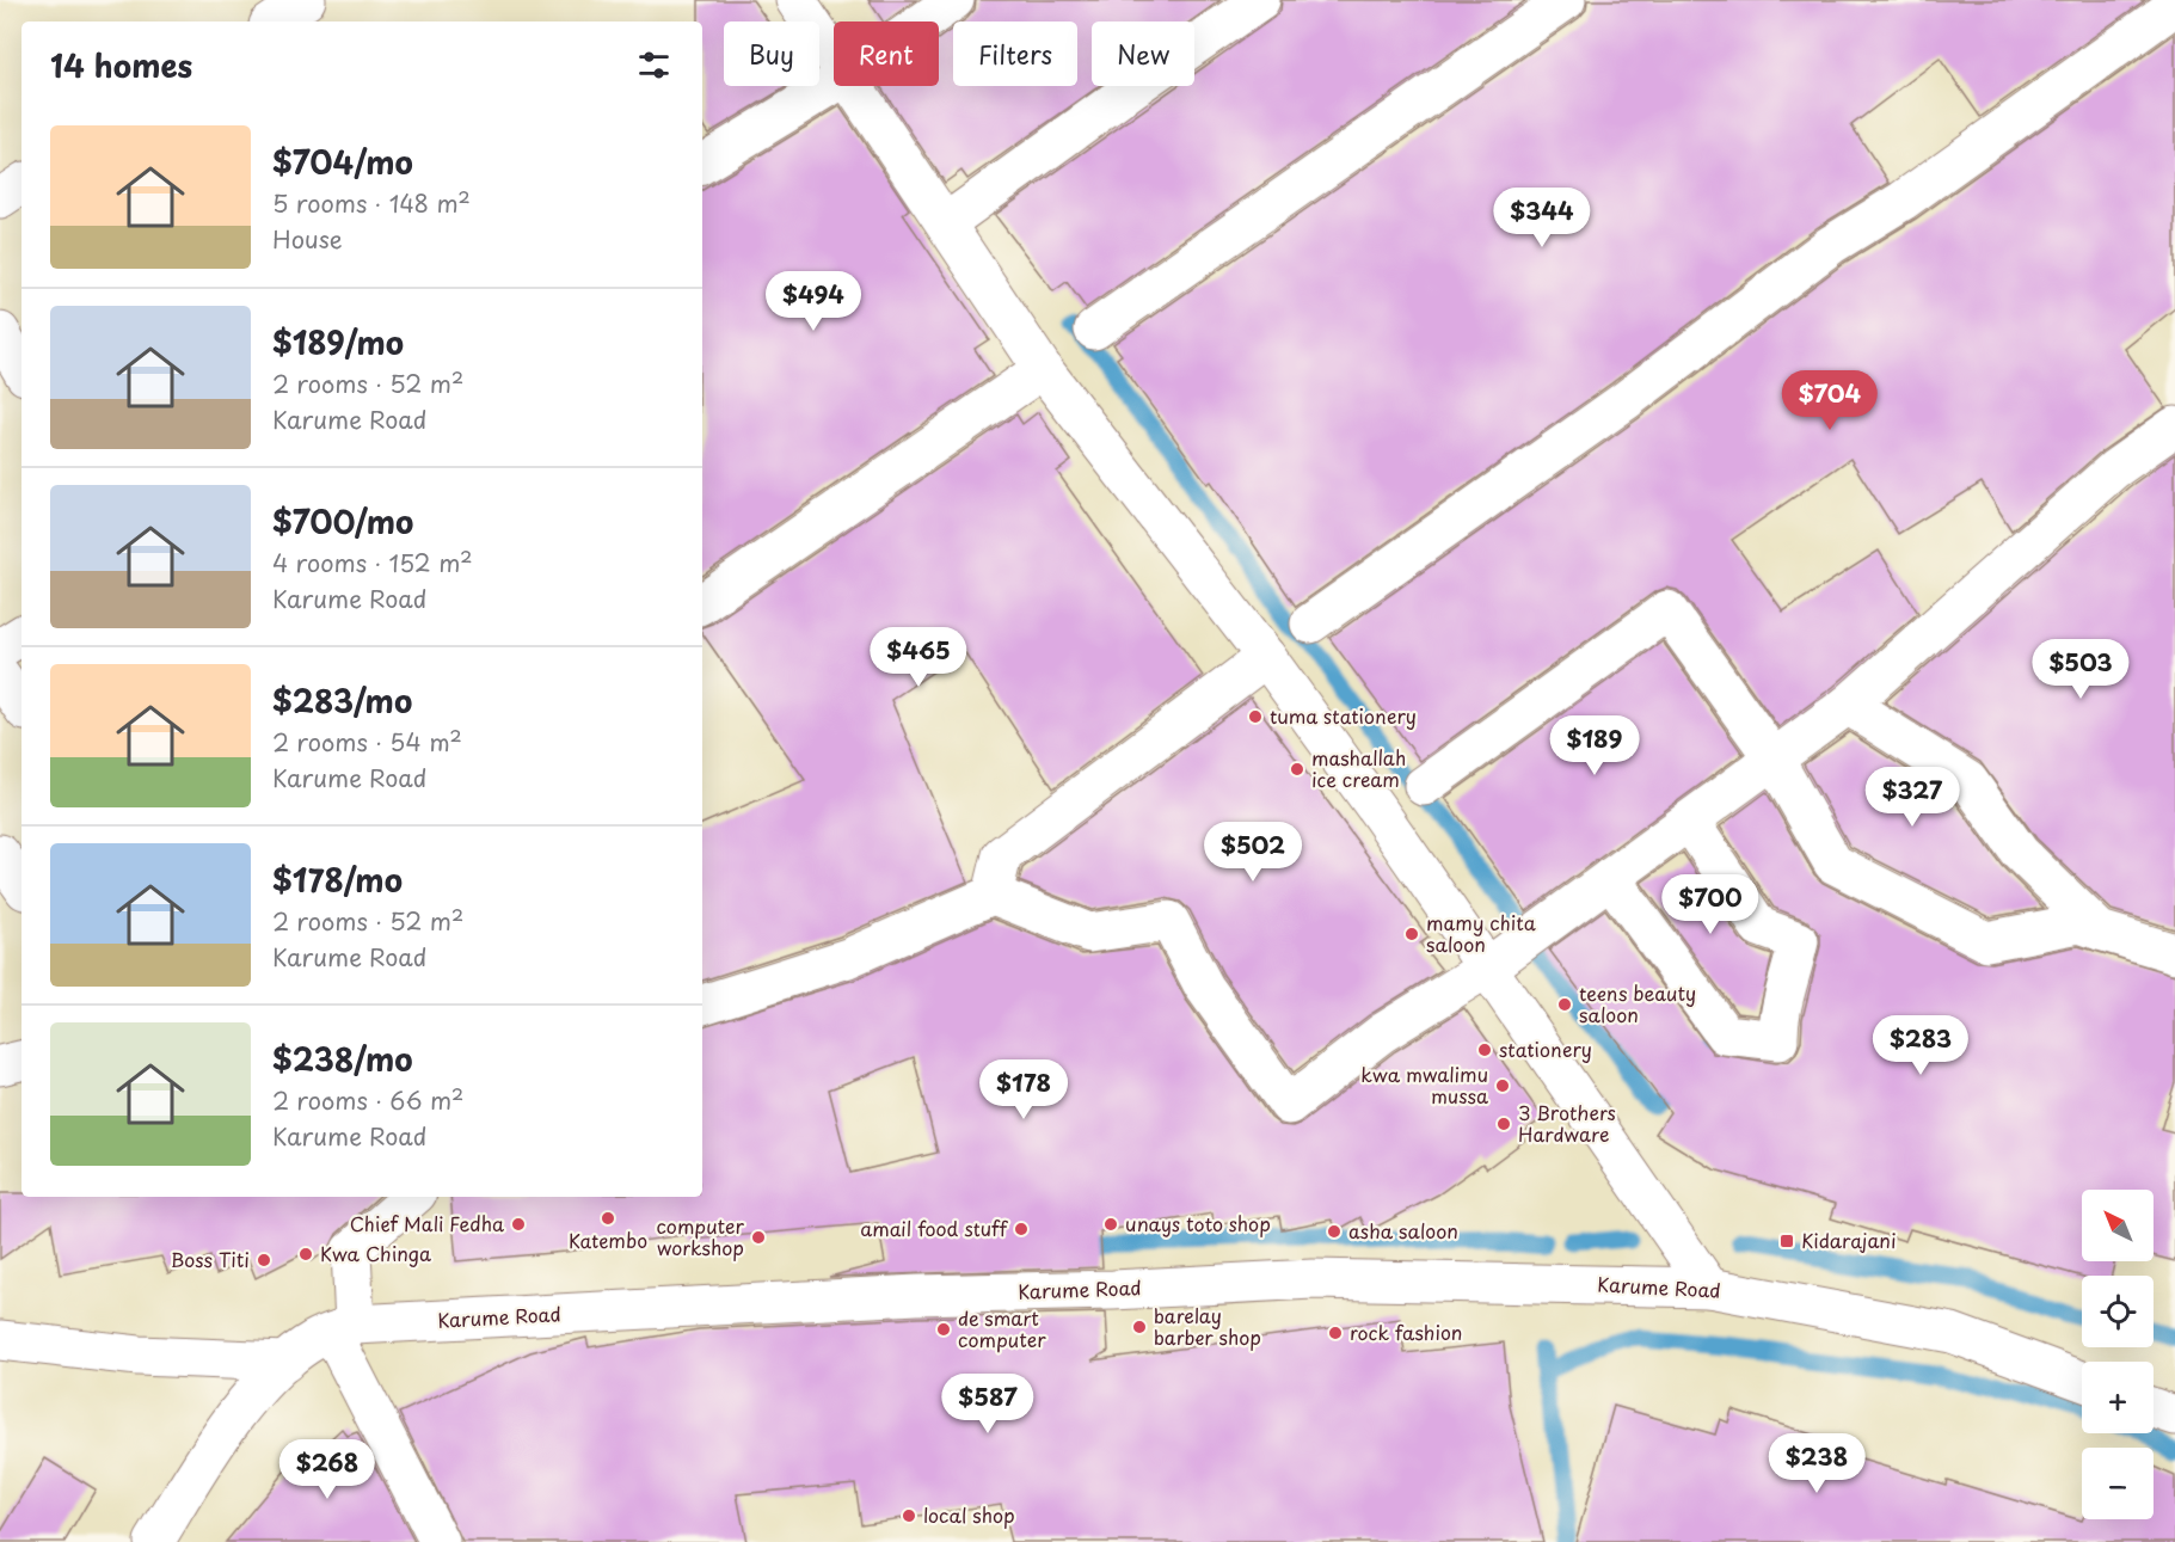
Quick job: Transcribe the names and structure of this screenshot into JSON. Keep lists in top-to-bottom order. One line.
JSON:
{"streets":{"street":["Karume Road"]},"places":{"other":["tuma stationery","mashallah ice cream","mamy chita saloon","teens beauty saloon","stationery","kwa mwalimu mussa","3 Brothers Hardware","Katembo","Chief Mali Fedha","unays toto shop","amail food stuff","asha saloon","computer workshop","Kwa Chinga","Boss Titi","barelay barber shop","de smart computer","rock fashion","local shop"],"transit":["Kidarajani"]},"north":"top left","page":{"chip":["Buy","Rent","Filters","New"],"heading":"14 homes","list":[{"name":"$704/mo","note":"5 rooms · 148 m² · House"},{"name":"$189/mo","note":"2 rooms · 52 m² · Karume Road"},{"name":"$700/mo","note":"4 rooms · 152 m² · Karume Road"},{"name":"$283/mo","note":"2 rooms · 54 m² · Karume Road"},{"name":"$178/mo","note":"2 rooms · 52 m² · Karume Road"},{"name":"$238/mo","note":"2 rooms · 66 m² · Karume Road"}],"price":["$344","$494","$704","$465","$503","$189","$327","$502","$700","$283","$178","$587","$238","$268"],"map_buttons":["+","−"]}}
